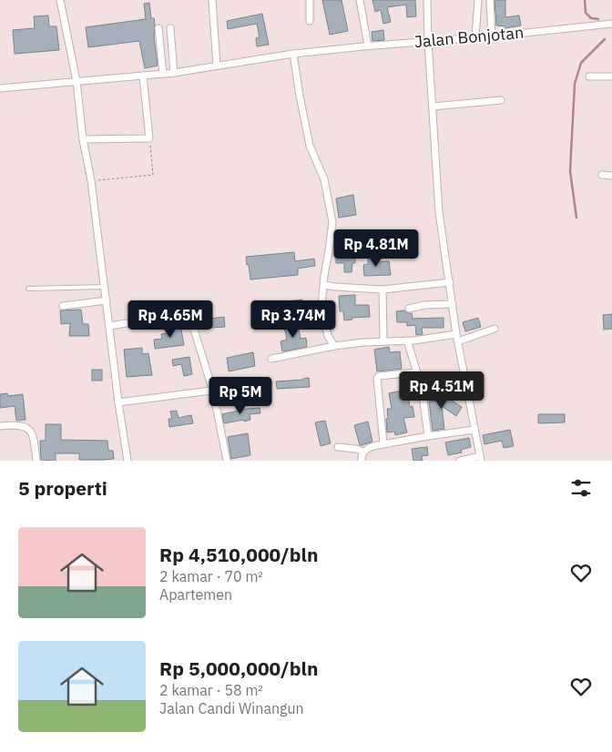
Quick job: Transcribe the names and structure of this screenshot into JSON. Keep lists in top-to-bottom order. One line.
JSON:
{"streets":{"street":["Jalan Bonjotan"]},"page":{"price":["Rp 4.81M","Rp 4.65M","Rp 3.74M","Rp 4.51M","Rp 5M"],"heading":"5 properti","list":[{"name":"Rp 4,510,000/bln","note":"2 kamar · 70 m² · Apartemen"},{"name":"Rp 5,000,000/bln","note":"2 kamar · 58 m² · Jalan Candi Winangun"}]}}
